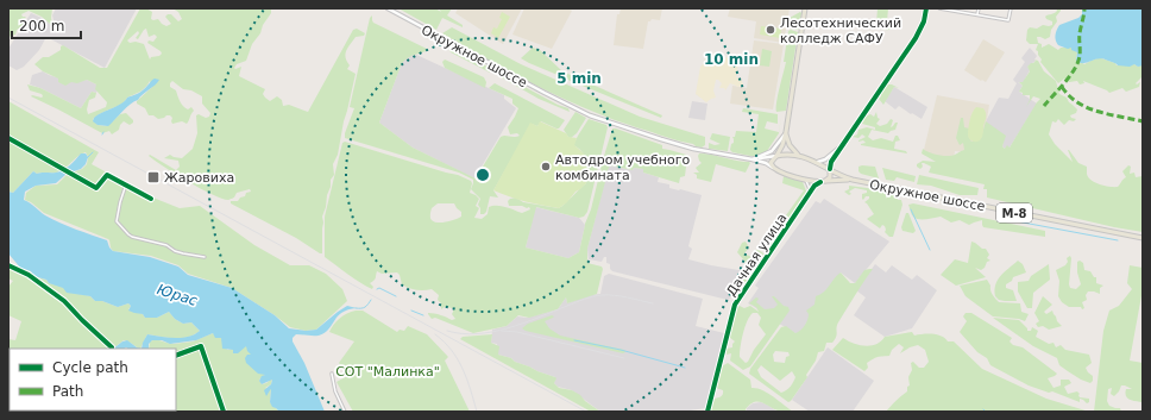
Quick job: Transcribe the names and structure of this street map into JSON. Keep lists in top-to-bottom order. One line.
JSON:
{"streets":{"main road":["Окружное шоссе","М-8"],"street":["Дачная улица"]},"crossings":[["Окружное шоссе","Дачная улица"]],"water":["Юрас"],"parks":["СОТ \"Малинка\""],"places":{"other":["Лесотехнический колледж САФУ","Автодром учебного комбината"],"transit":["Жаровиха"]},"legend":["Cycle path","Path"],"scale_bar":"200 m","rings":["10 min","5 min"]}
